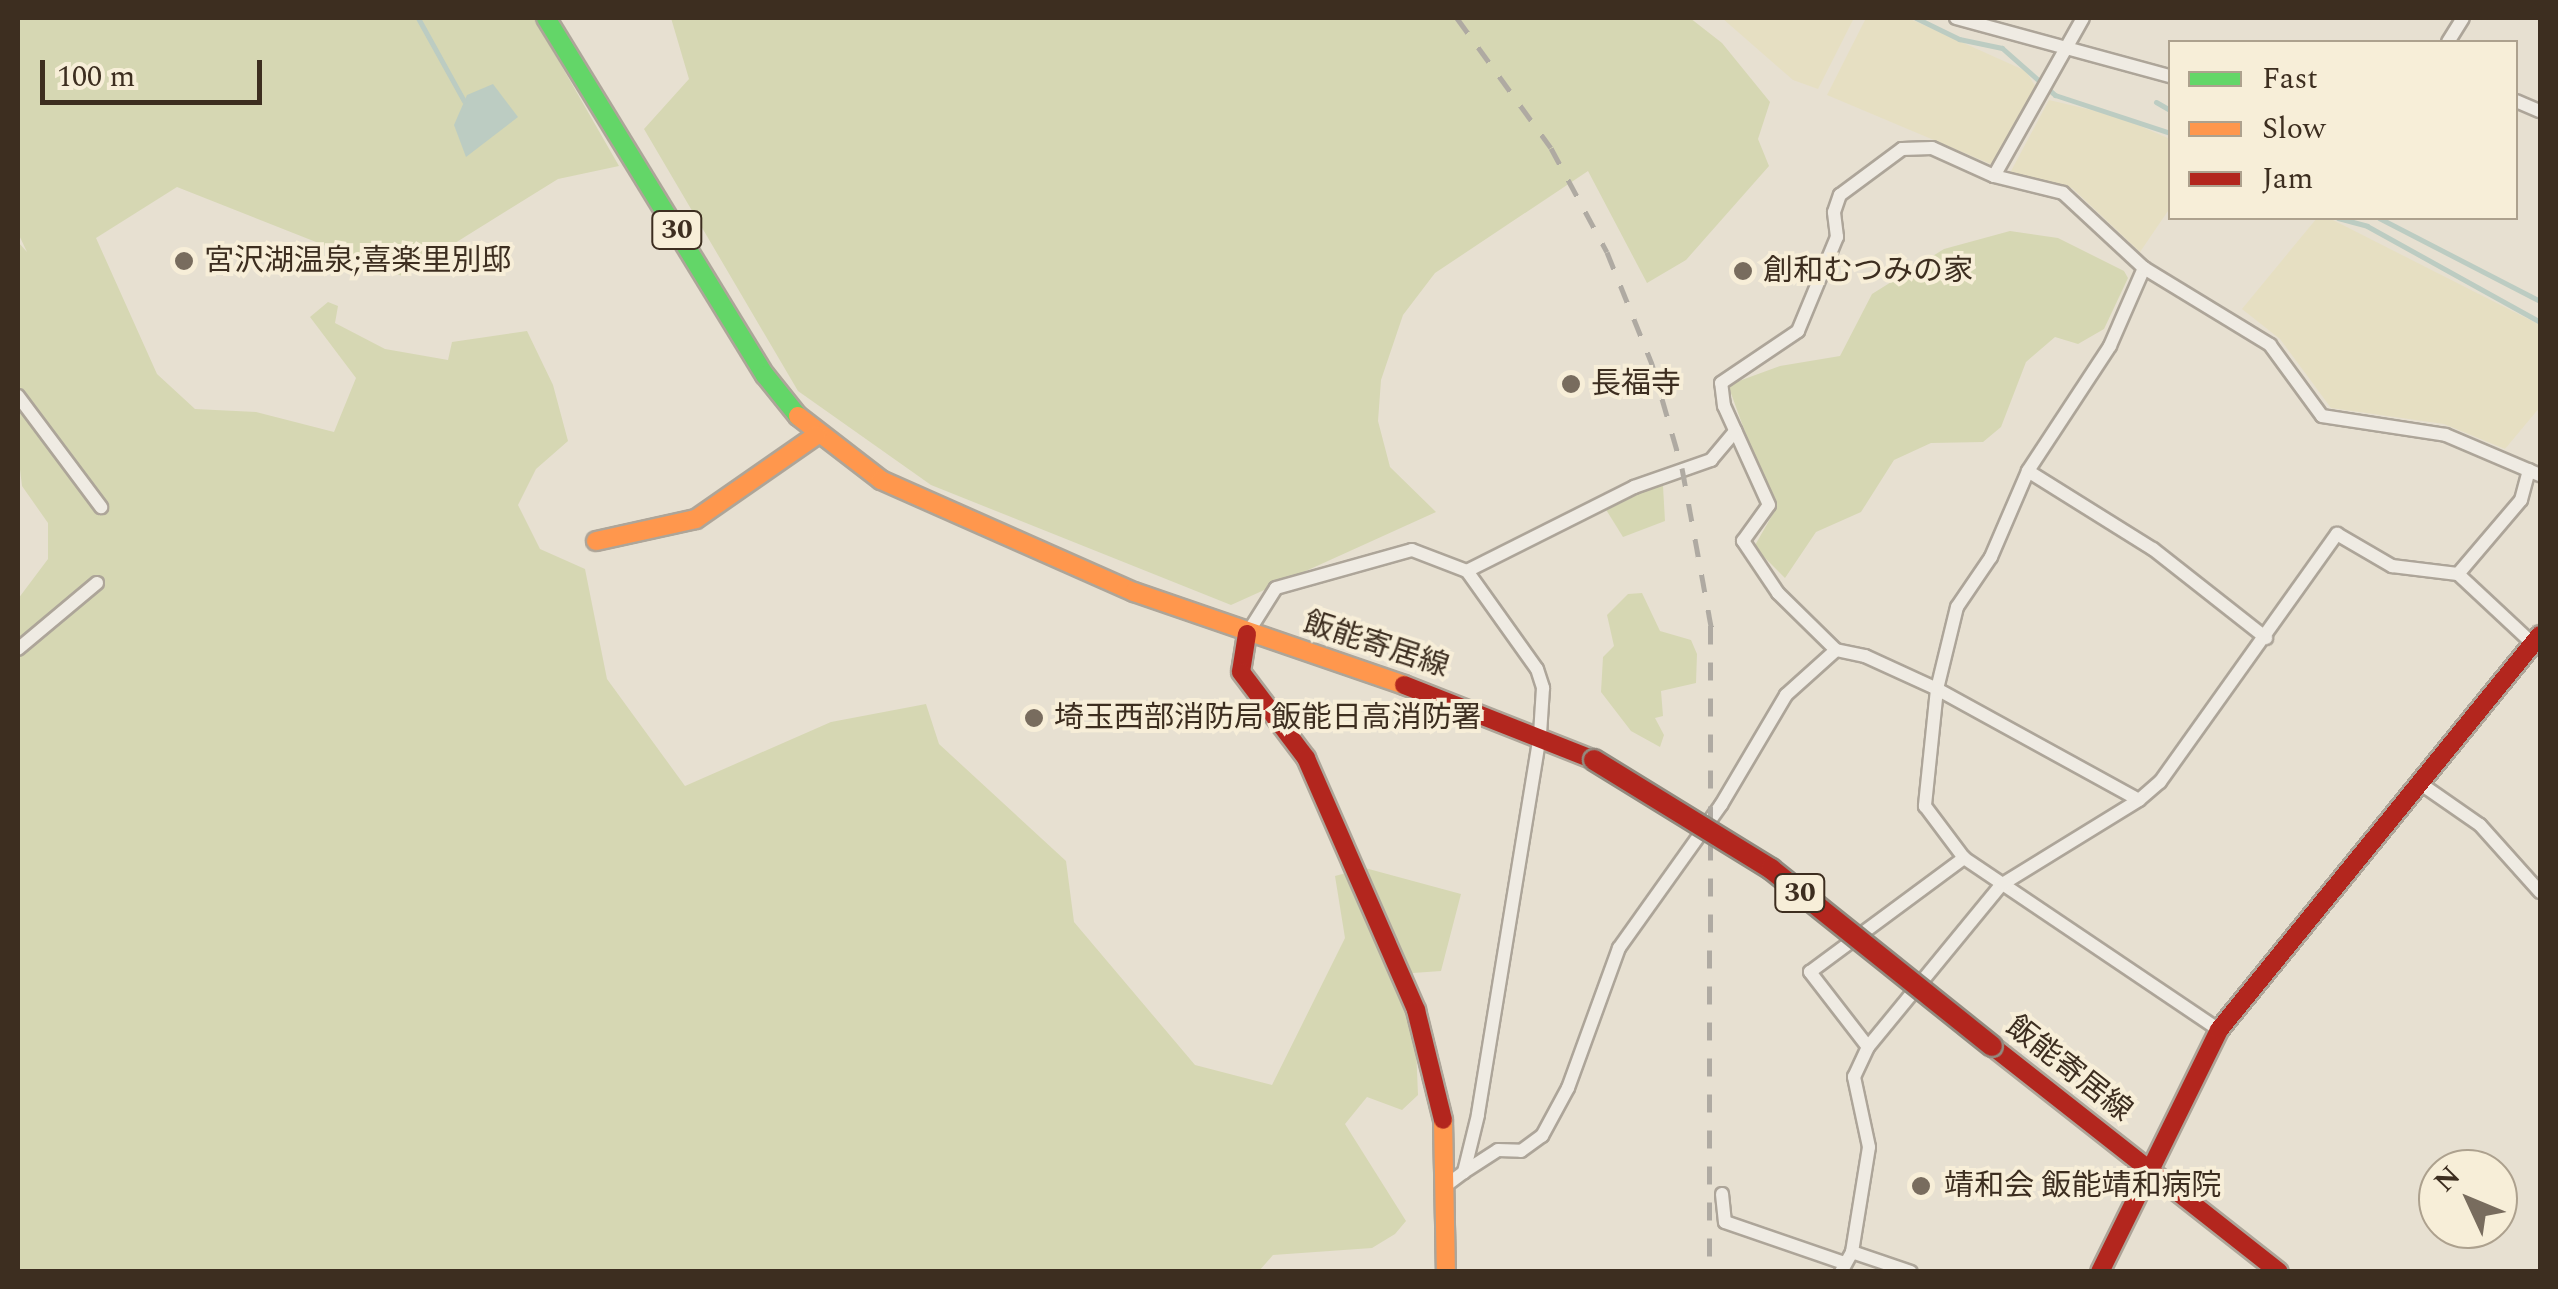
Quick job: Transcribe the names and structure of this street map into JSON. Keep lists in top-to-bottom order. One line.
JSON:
{"streets":{"main road":["30","飯能寄居線"]},"places":["宮沢湖温泉;喜楽里別邸","創和むつみの家","長福寺","埼玉西部消防局 飯能日高消防署","靖和会 飯能靖和病院"],"legend":["Fast","Slow","Jam"],"scale_bar":"100 m","north":"top left"}
